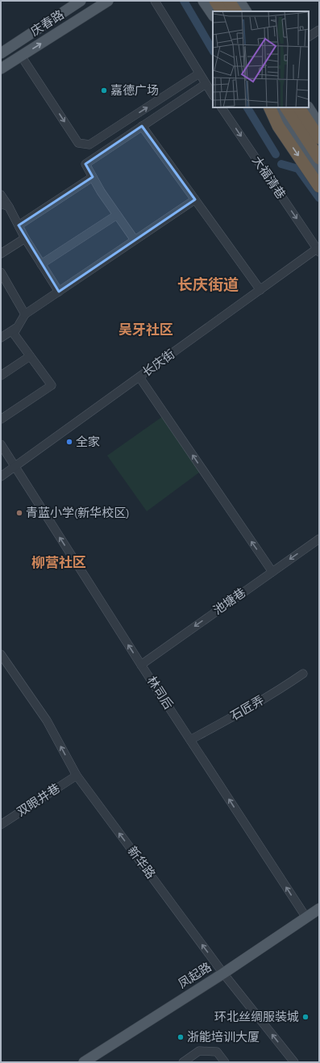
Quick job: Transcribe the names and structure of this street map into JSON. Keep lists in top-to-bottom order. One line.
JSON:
{"streets":{"main road":["庆春路","凤起路"],"street":["大福清巷","长庆街","池塘巷","林司后","石匠弄","双眼井巷","新华路"]},"crossings":[["大福清巷","长庆街"],["长庆街","林司后"],["池塘巷","林司后"],["林司后","石匠弄"],["林司后","凤起路"],["双眼井巷","新华路"],["新华路","凤起路"]],"one_way":["池塘巷","林司后","新华路"],"districts":["长庆街道","吴牙社区","柳营社区"],"places":["嘉德广场","全家","青蓝小学(新华校区)","环北丝绸服装城","浙能培训大厦"]}
